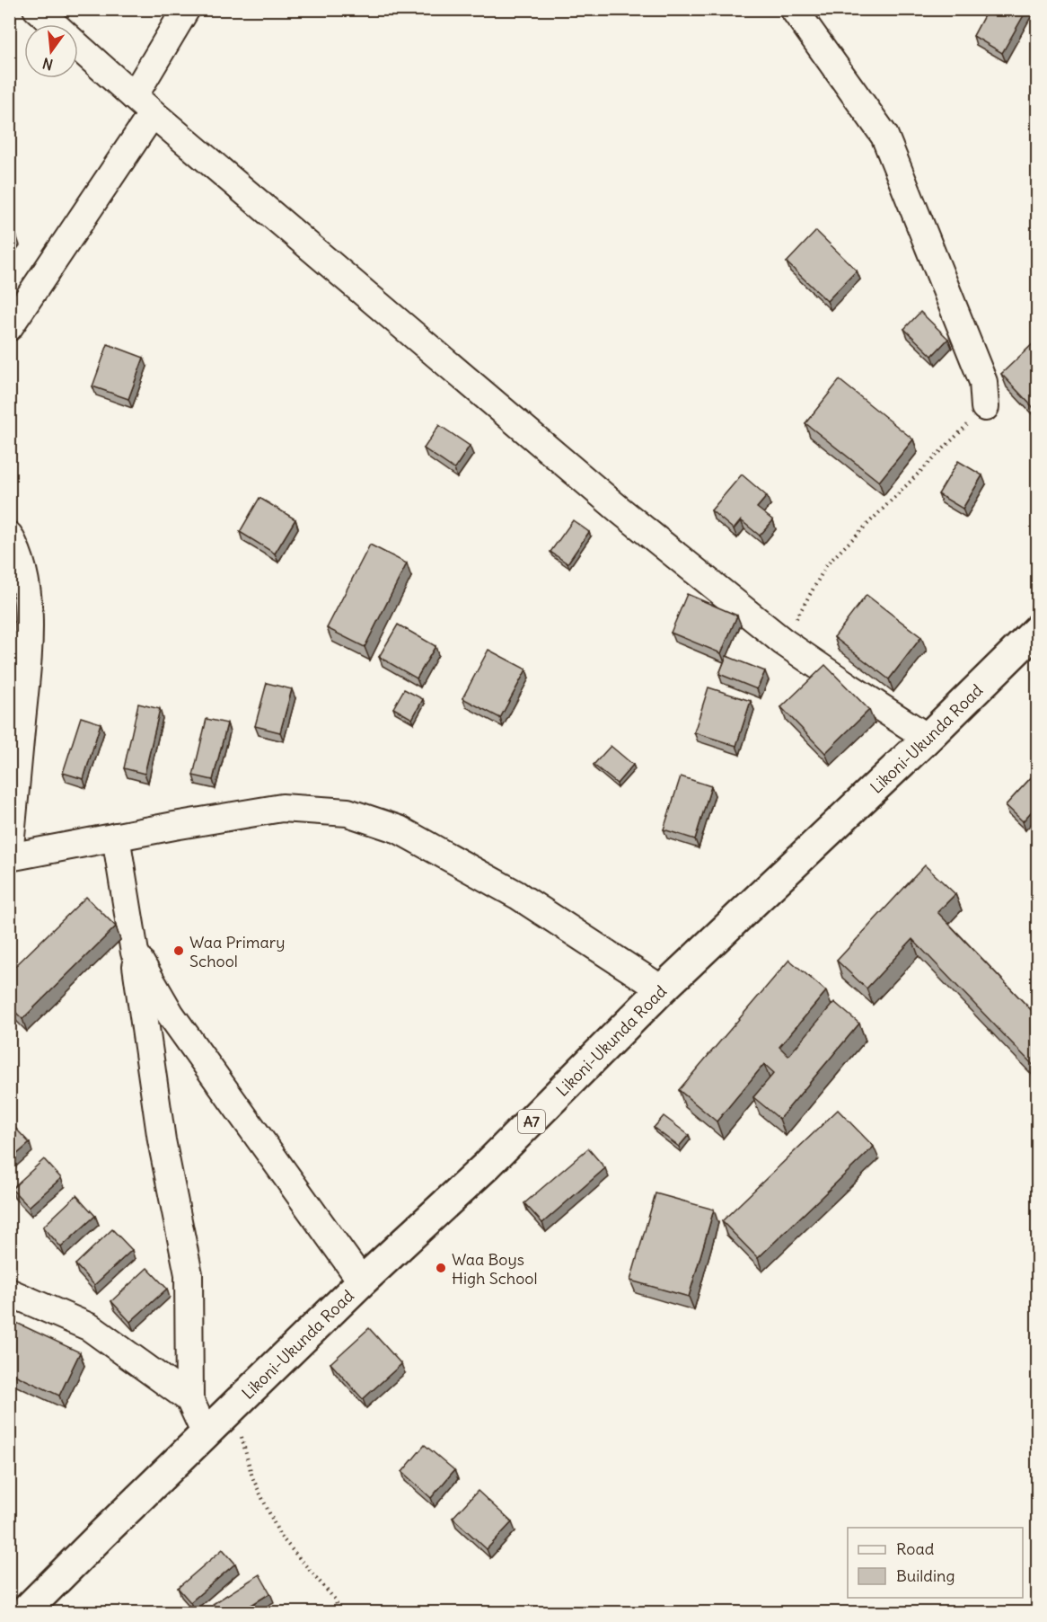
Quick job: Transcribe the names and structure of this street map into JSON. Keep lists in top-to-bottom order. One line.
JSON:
{"streets":{"highway":["Likoni-Ukunda Road","A7"]},"places":["Waa Primary School","Waa Boys High School"],"legend":["Road","Building"],"north":"bottom"}
